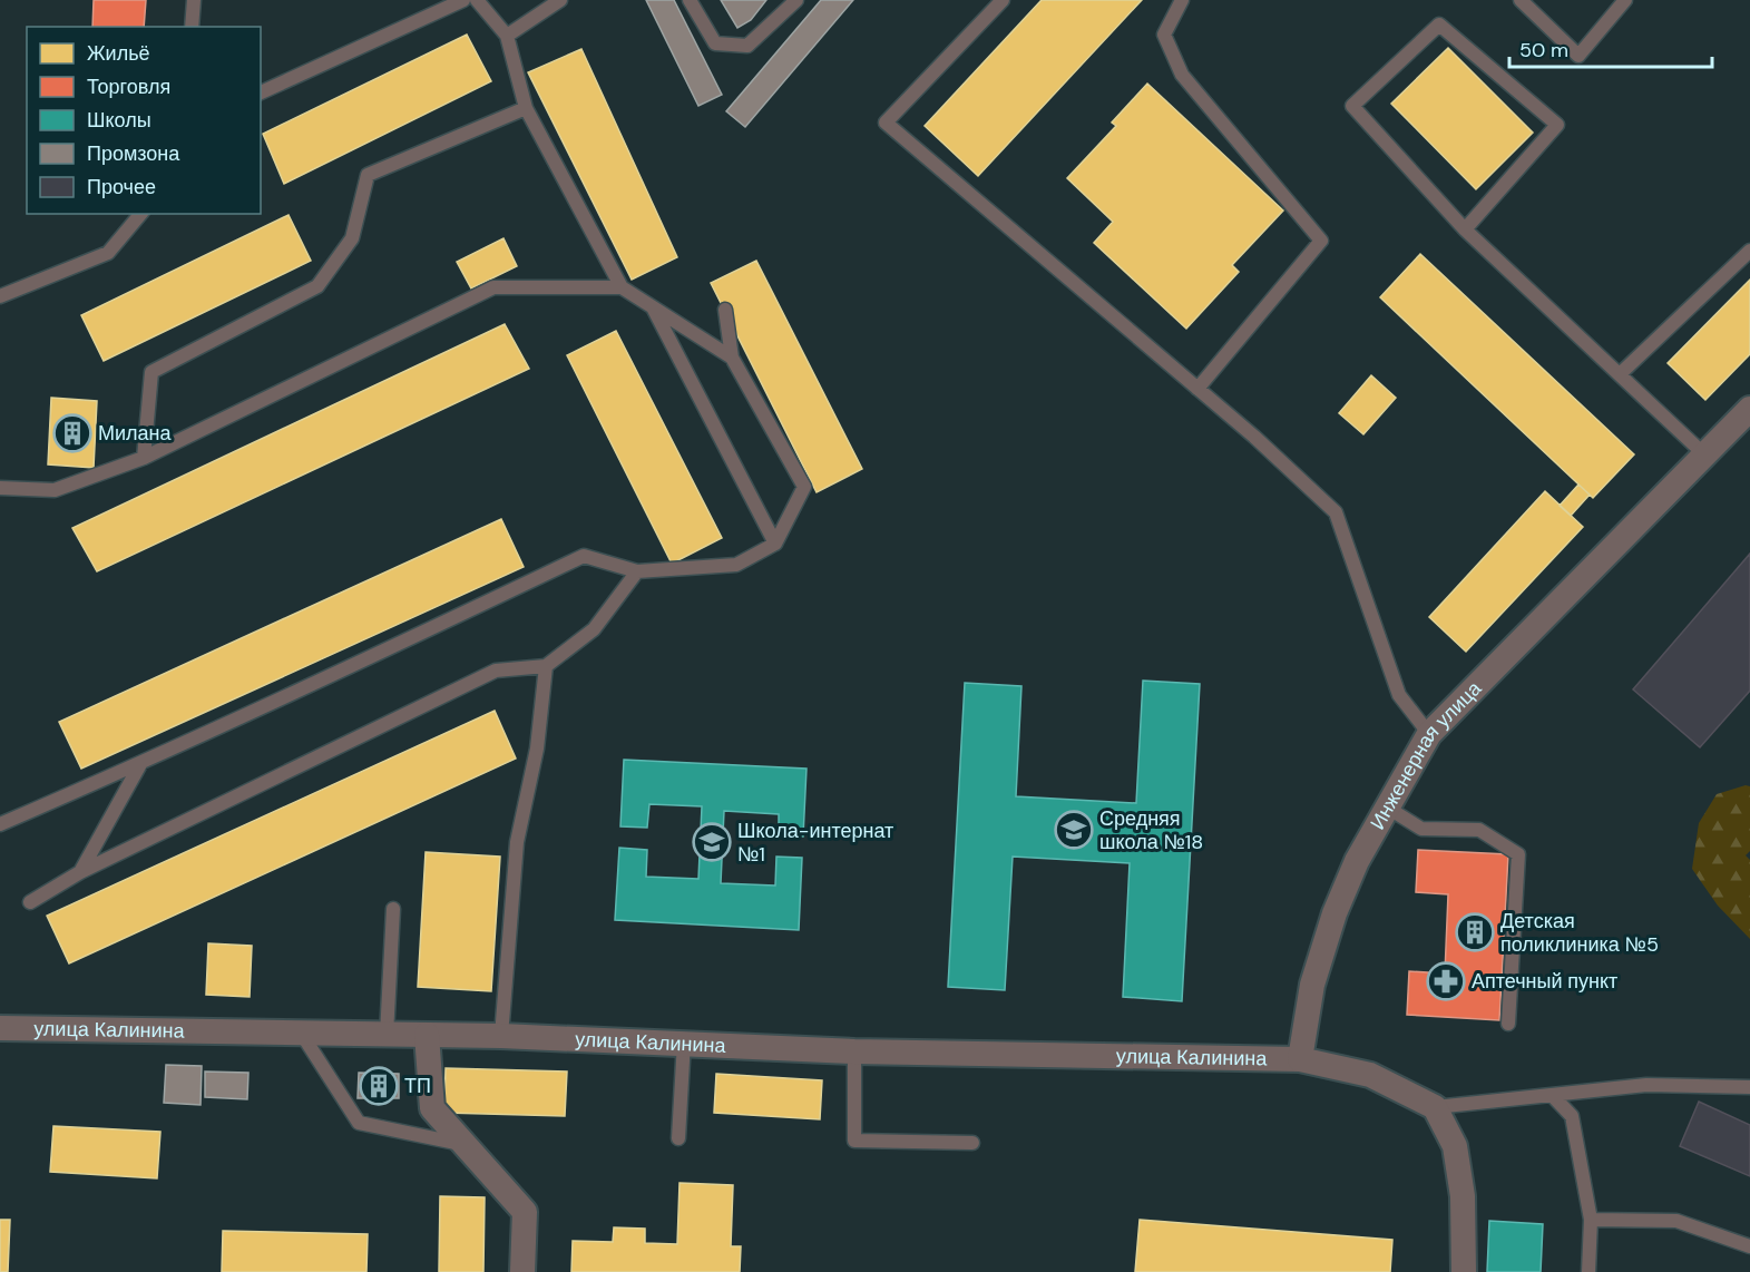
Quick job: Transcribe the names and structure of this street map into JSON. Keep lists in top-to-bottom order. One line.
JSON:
{"streets":{"street":["Инженерная улица","улица Калинина"]},"crossings":[["Инженерная улица","улица Калинина"]],"places":{"building":["Милана","Детская поликлиника №5","ТП"],"school or university":["Средняя школа №18","Школа-интернат №1"],"pharmacy":["Аптечный пункт"]},"legend":["Жильё","Торговля","Школы","Промзона","Прочее"],"scale_bar":"50 m"}
